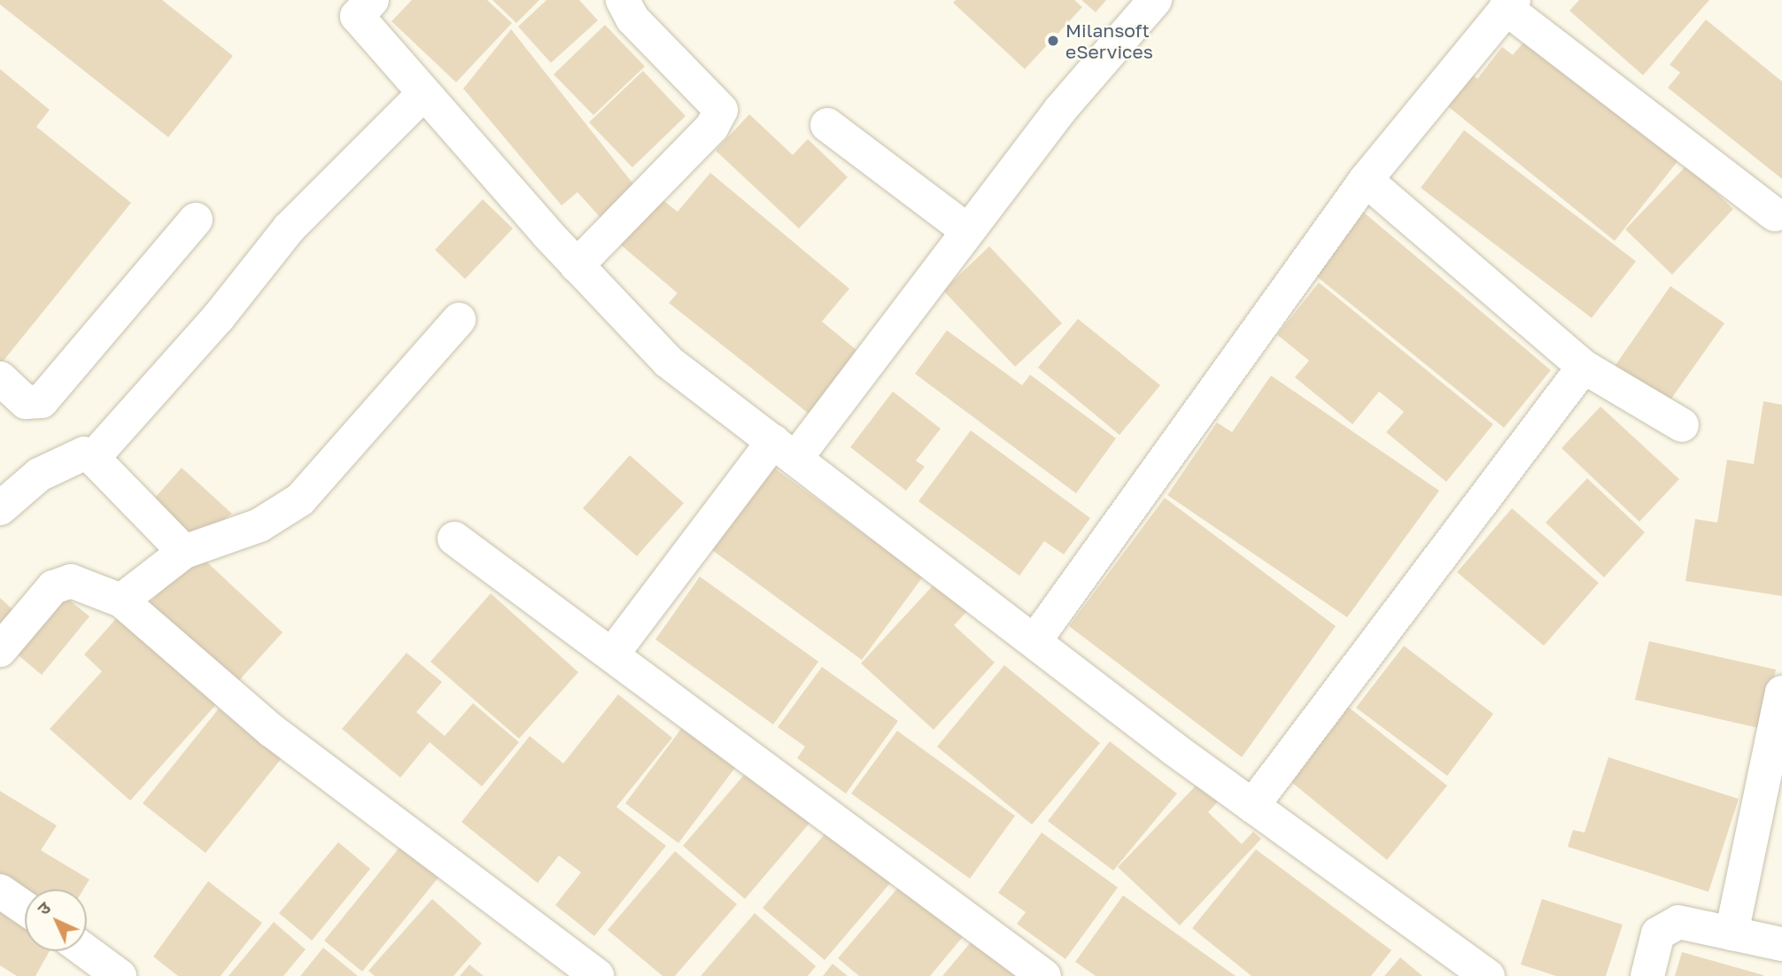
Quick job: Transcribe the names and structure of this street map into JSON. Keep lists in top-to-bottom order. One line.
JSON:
{"places":["Milansoft eServices"],"north":"top left"}
